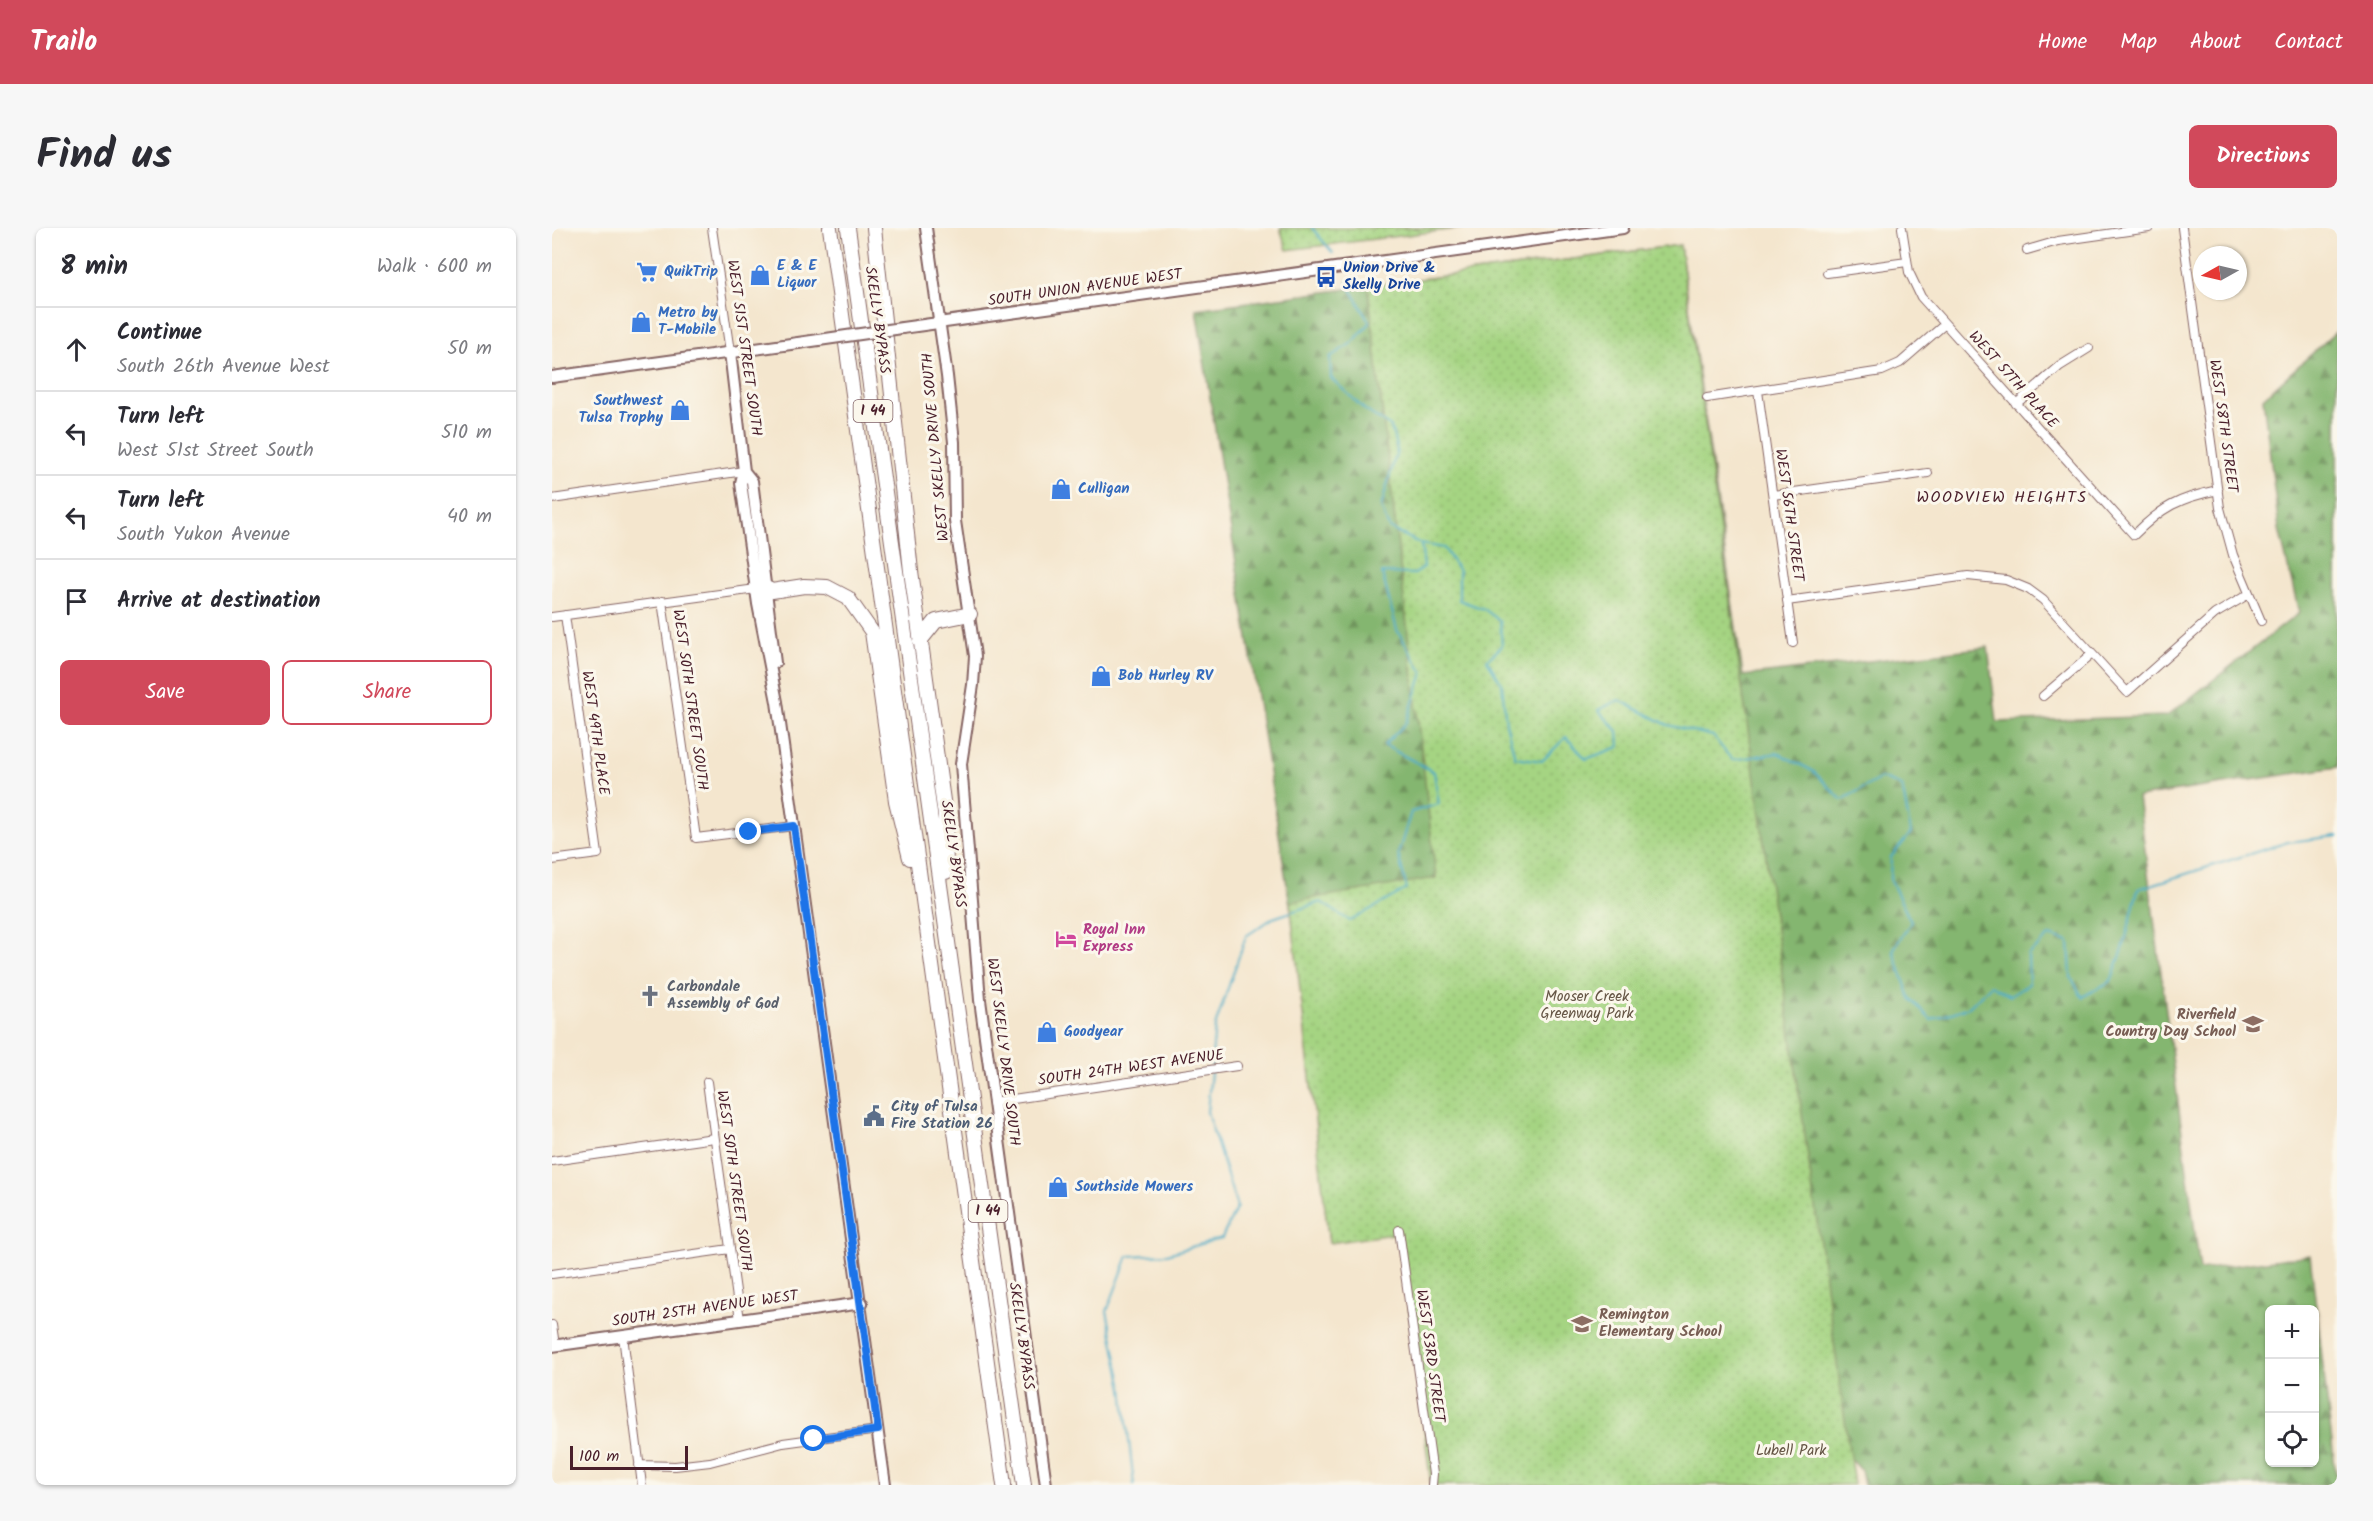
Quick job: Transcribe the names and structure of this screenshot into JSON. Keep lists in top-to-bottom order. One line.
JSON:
{"streets":{"highway":["SKELLY BYPASS","I 44"],"street":["SOUTH UNION AVENUE WEST","WEST 51ST STREET SOUTH","WEST 57TH PLACE","WEST 58TH STREET","WEST SKELLY DRIVE SOUTH","WEST 56TH STREET","WEST 50TH STREET SOUTH","WEST 49TH PLACE","SOUTH 24TH WEST AVENUE","SOUTH 25TH AVENUE WEST","WEST 53RD STREET"]},"crossings":[["SOUTH UNION AVENUE WEST","WEST 51ST STREET SOUTH"],["SOUTH UNION AVENUE WEST","WEST SKELLY DRIVE SOUTH"],["WEST 51ST STREET SOUTH","WEST 50TH STREET SOUTH"],["WEST 51ST STREET SOUTH","SOUTH 25TH AVENUE WEST"],["WEST 57TH PLACE","WEST 58TH STREET"],["WEST SKELLY DRIVE SOUTH","SOUTH 24TH WEST AVENUE"],["WEST 50TH STREET SOUTH","SOUTH 25TH AVENUE WEST"]],"districts":["WOODVIEW HEIGHTS"],"parks":["Mooser Creek Greenway Park","Lubell Park"],"places":{"supermarket":["QuikTrip"],"shop":["E & E Liquor","Metro by T-Mobile","Southwest Tulsa Trophy","Culligan","Bob Hurley RV","Goodyear","Southside Mowers"],"bus stop":["Union Drive & Skelly Drive"],"hotel":["Royal Inn Express"],"church":["Carbondale Assembly of God"],"school or university":["Riverfield Country Day School","Remington Elementary School"],"public building":["City of Tulsa Fire Station 26"]},"scale_bar":"100 m","north":"left","page":{"header":"Trailo","nav":["Home","Map","About","Contact"],"title":"Find us","buttons":["Directions",["Save","Share"]],"heading":["8 min","Walk · 600 m"],"list":[["Continue","South 26th Avenue West","50 m"],["Turn left","West 51st Street South","510 m"],["Turn left","South Yukon Avenue","40 m"],"Arrive at destination"],"map_buttons":["+","−"],"scale":"100 m"}}
